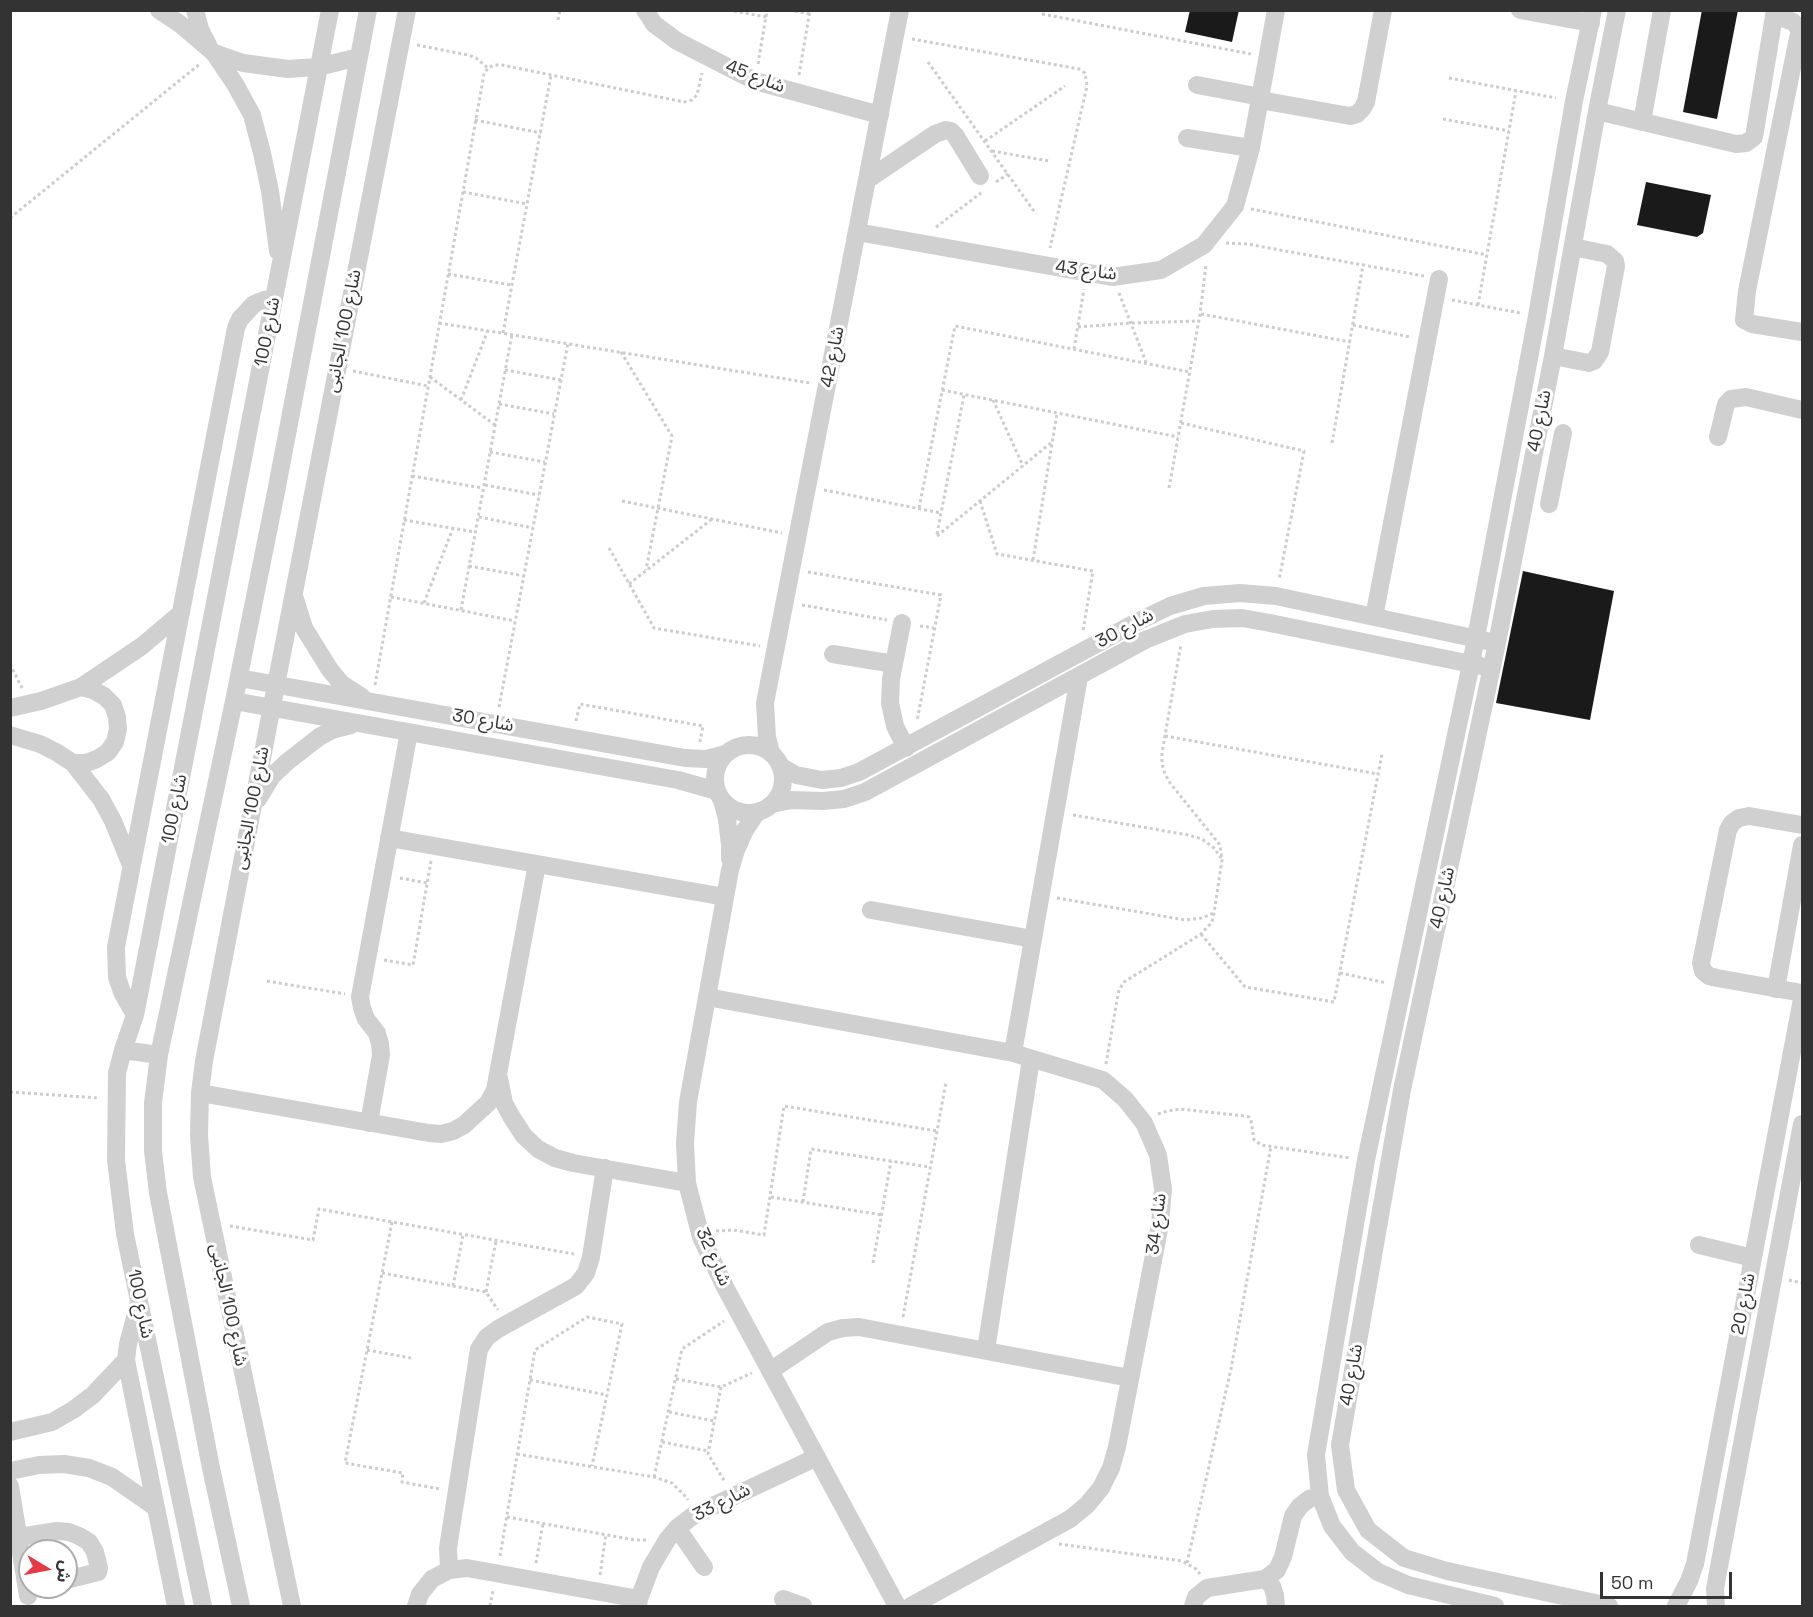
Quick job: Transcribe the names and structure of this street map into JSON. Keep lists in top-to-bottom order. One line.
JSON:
{"streets":{"street":["شارع 45","شارع 43","شارع 100 الجانبى","شارع 100","شارع 42","شارع 40","شارع 30","شارع 34","شارع 32","شارع 20","شارع 33"]},"crossings":[["شارع 45","شارع 42"],["شارع 43","شارع 42"],["شارع 100 الجانبى","شارع 30"],["شارع 100","شارع 30"],["شارع 42","شارع 30"],["شارع 42","شارع 32"],["شارع 40","شارع 30"],["شارع 30","شارع 32"],["شارع 34","شارع 32"],["شارع 32","شارع 33"]],"scale_bar":"50 m","north":"right"}
